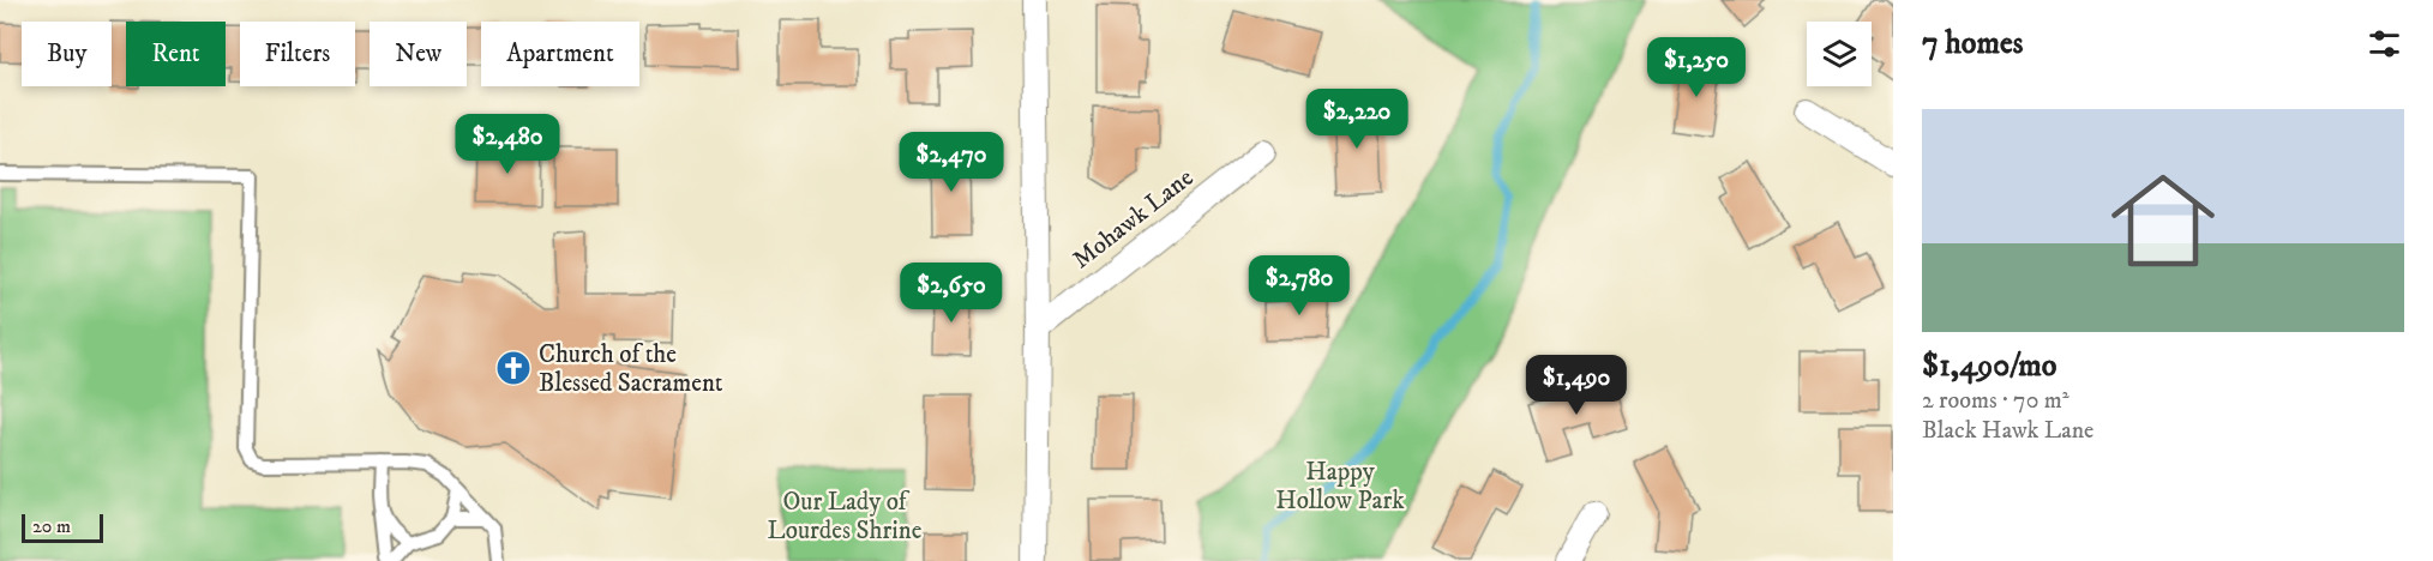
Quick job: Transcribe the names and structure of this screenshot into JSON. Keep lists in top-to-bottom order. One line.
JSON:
{"streets":{"street":["Mohawk Lane"]},"parks":["Happy Hollow Park","Our Lady of Lourdes Shrine"],"places":{"church":["Church of the Blessed Sacrament"]},"scale_bar":"20 m","page":{"heading":"7 homes","chip":["Buy","Rent","Filters","New","Apartment"],"price":["$1,250","$2,220","$2,480","$2,470","$2,780","$2,650","$1,490"],"list":[{"name":"$1,490/mo","note":"2 rooms · 70 m² · Black Hawk Lane"}],"scale":"20 m"}}
